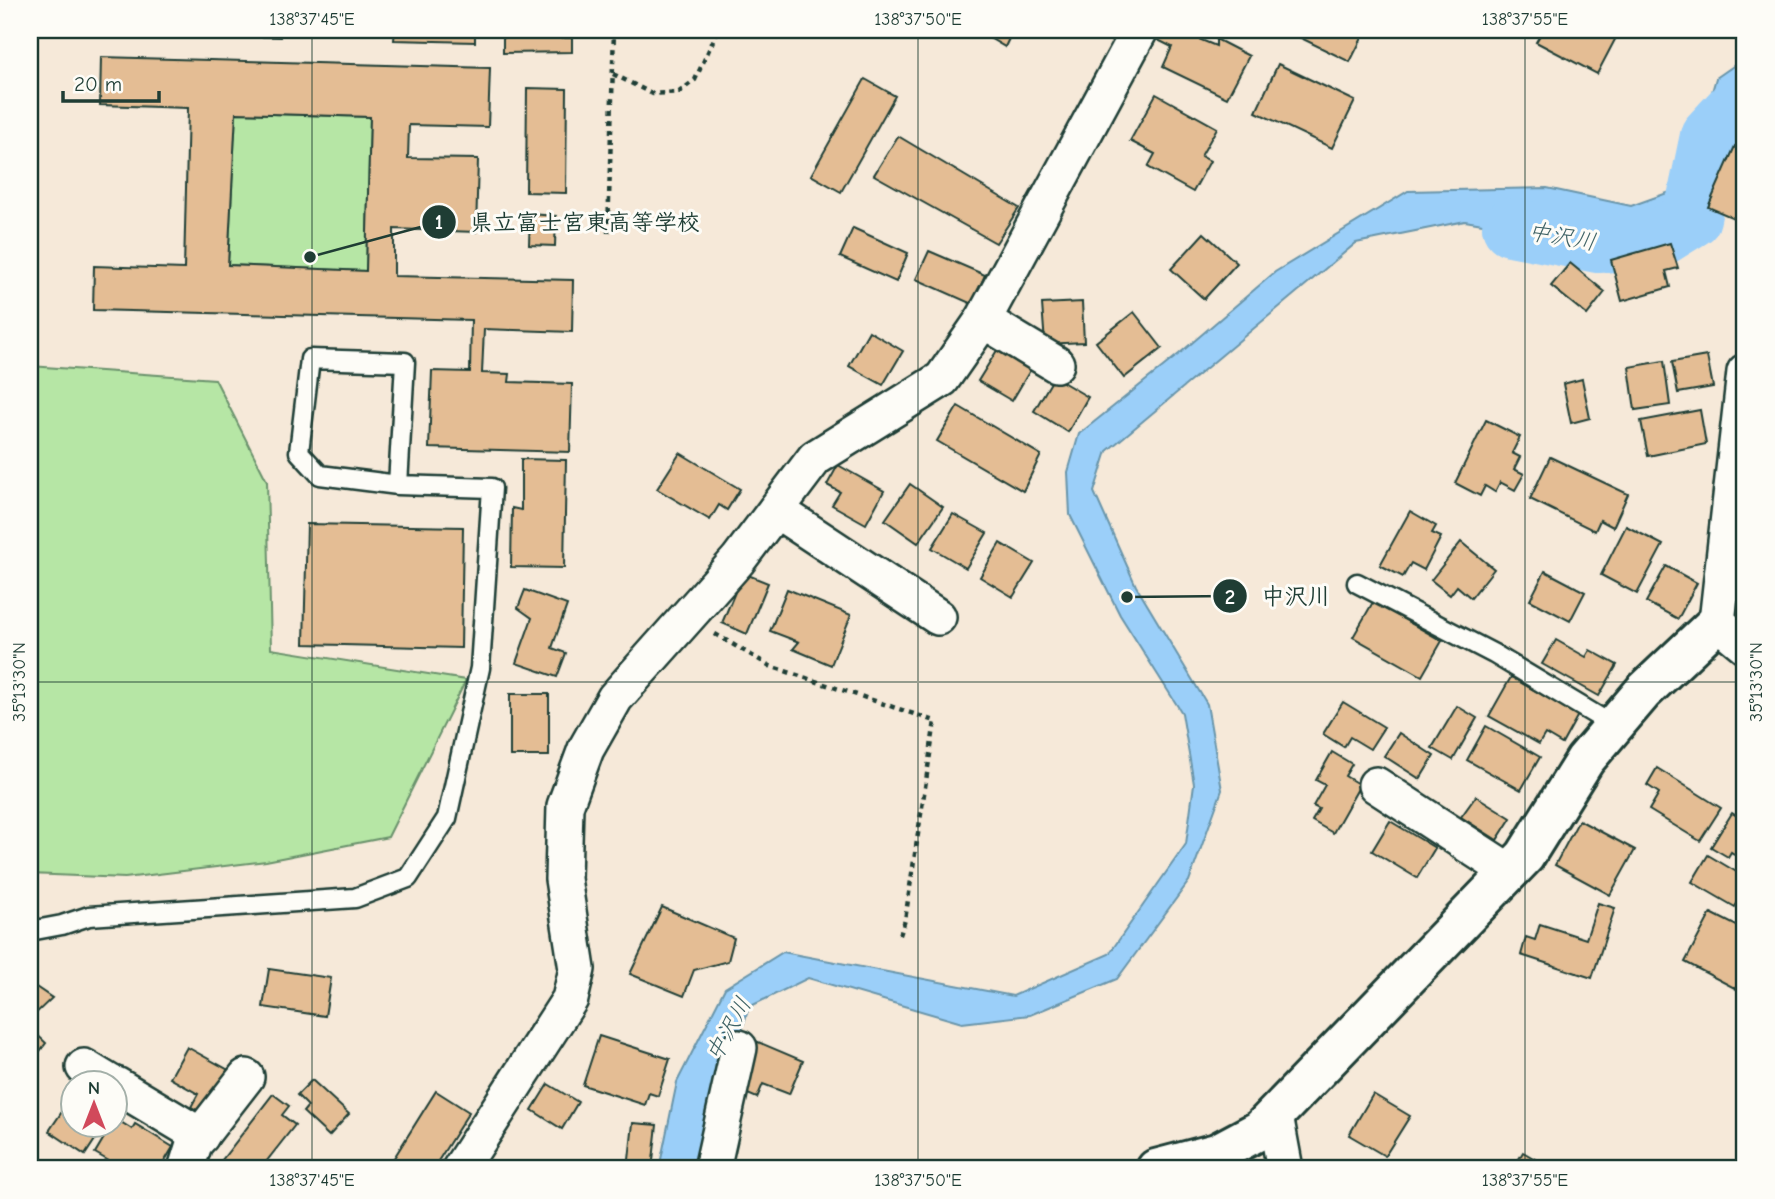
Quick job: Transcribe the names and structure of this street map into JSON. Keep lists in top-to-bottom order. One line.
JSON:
{"water":["中沢川"],"places":["県立富士宮東高等学校","中沢川"],"scale_bar":"20 m","north":"top","coordinates":["138°37'45\"E","138°37'50\"E","138°37'55\"E","35°13'30\"N"]}
